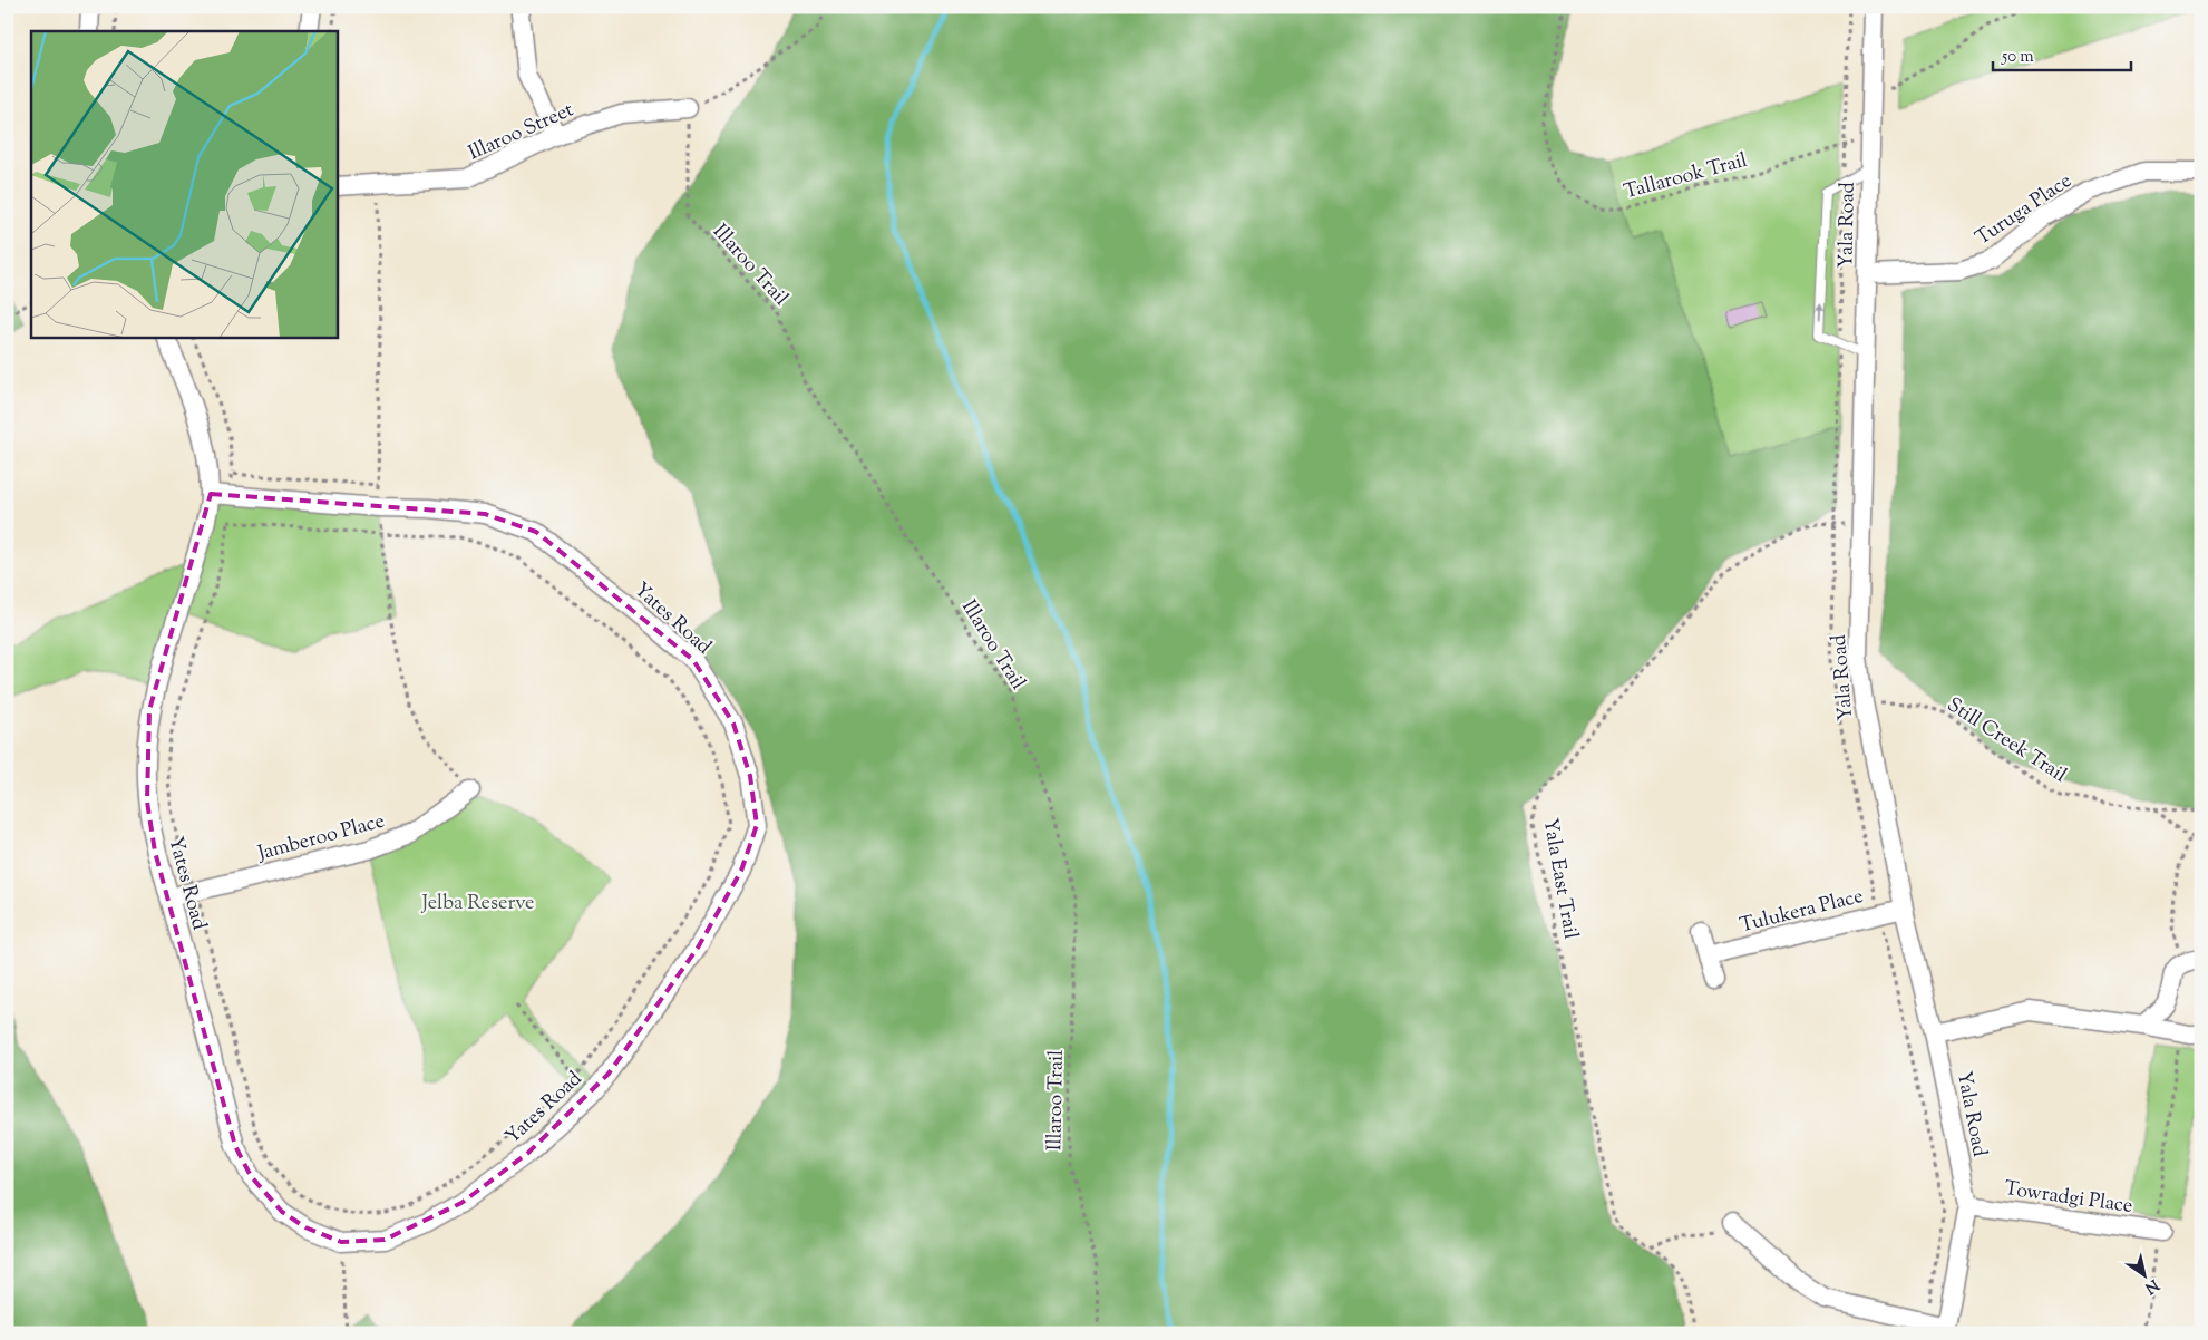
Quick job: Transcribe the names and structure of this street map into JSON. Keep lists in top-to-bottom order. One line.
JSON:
{"streets":{"street":["Illaroo Street","Turuga Place","Yala Road","Yates Road","Jamberoo Place","Tulukera Place","Towradgi Place"],"path":["Tallarook Trail","Illaroo Trail","Still Creek Trail","Yala East Trail"]},"crossings":[["Illaroo Street","Illaroo Trail"],["Tallarook Trail","Yala Road"],["Turuga Place","Yala Road"],["Yala Road","Still Creek Trail"],["Yala Road","Yala East Trail"],["Yala Road","Tulukera Place"],["Yala Road","Towradgi Place"],["Yates Road","Jamberoo Place"]],"parks":["Jelba Reserve"],"scale_bar":"50 m","north":"bottom right"}
